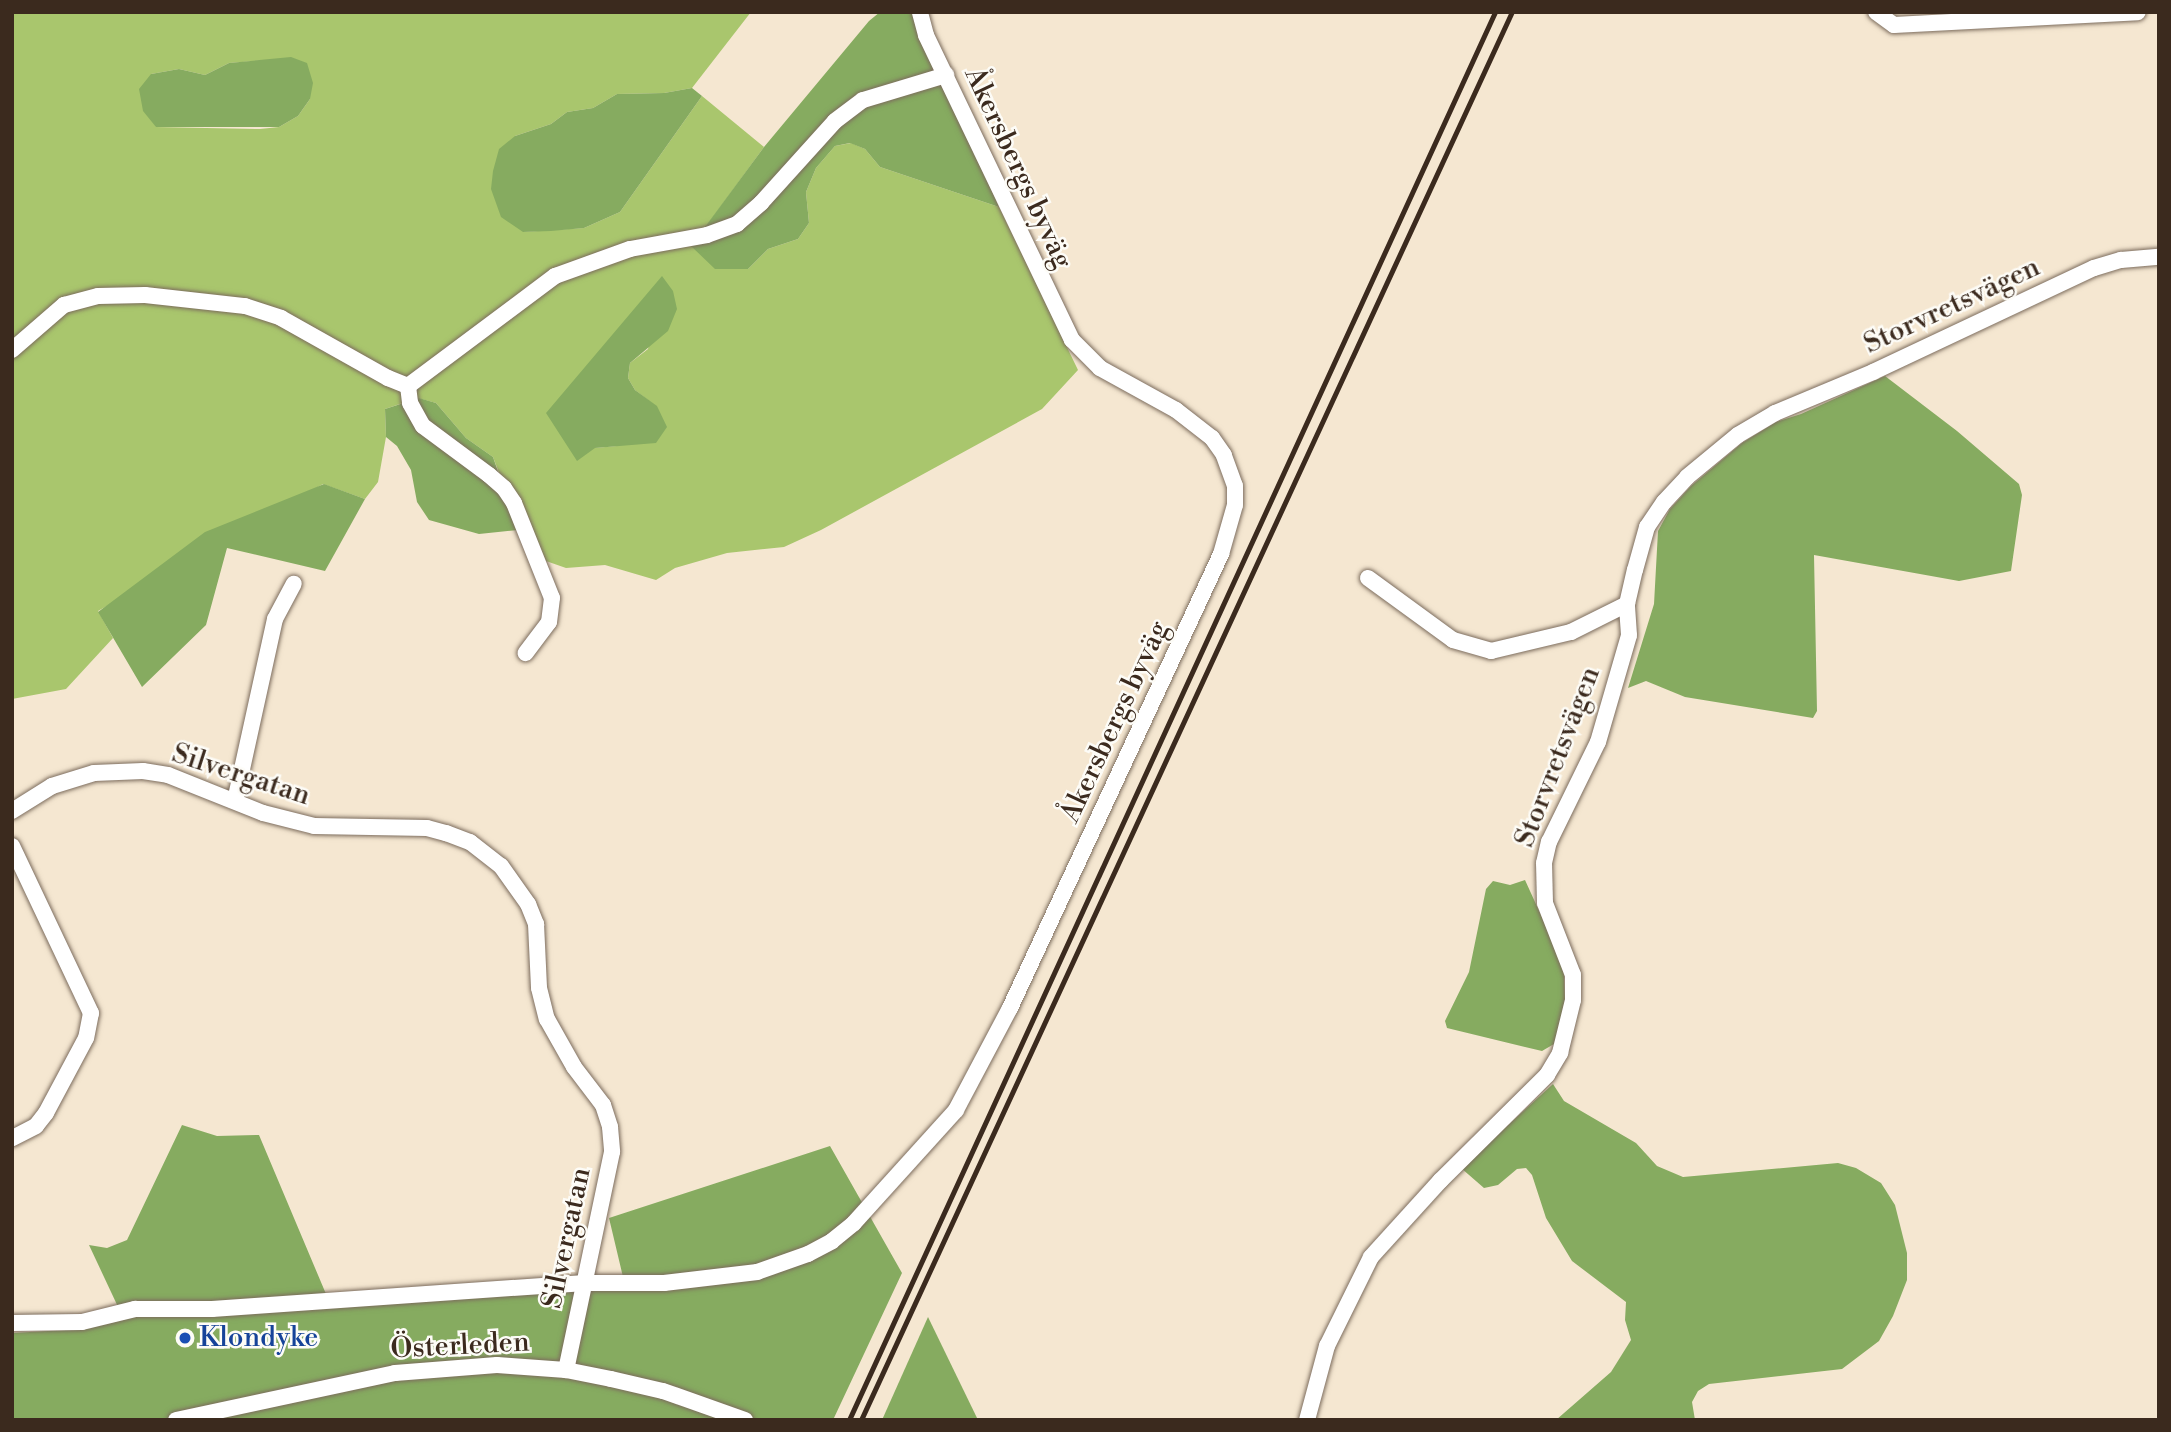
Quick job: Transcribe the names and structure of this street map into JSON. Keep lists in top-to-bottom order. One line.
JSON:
{"streets":{"street":["Åkersbergs byväg","Storvretsvägen","Silvergatan","Österleden"]},"crossings":[["Åkersbergs byväg","Silvergatan"],["Silvergatan","Österleden"]],"places":["Klondyke"]}
